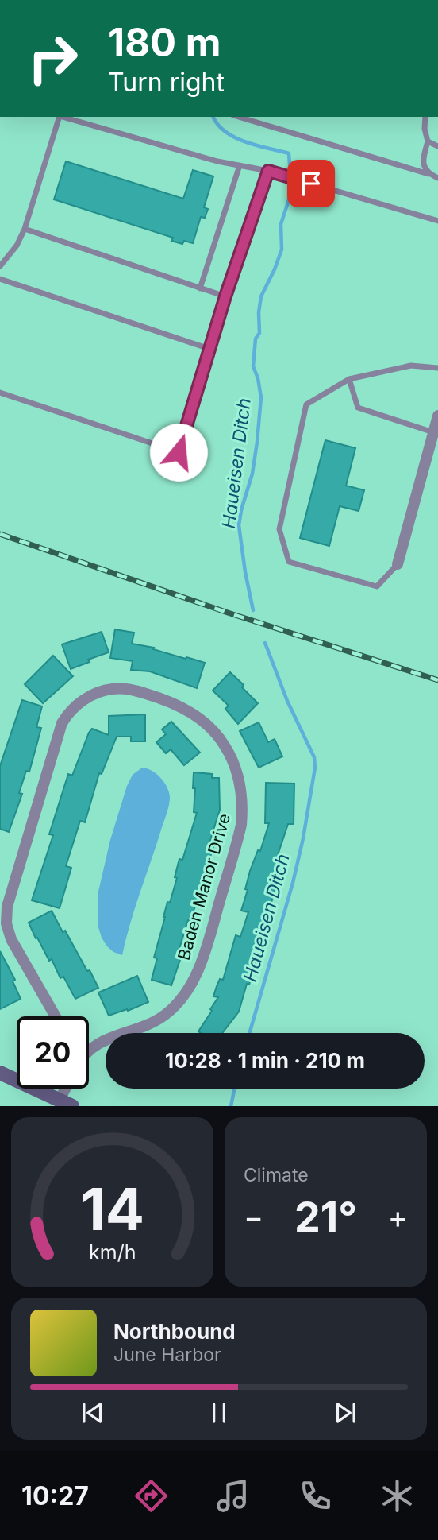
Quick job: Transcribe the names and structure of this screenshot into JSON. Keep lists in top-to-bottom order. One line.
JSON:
{"streets":{"street":["Baden Manor Drive"]},"water":["Haueisen Ditch"],"page":{"turn":["180 m","Turn right"],"limit":"20","trip":"10:28 · 1 min · 210 m","tile":"Climate","heat":["−","21°","+"],"song":["Northbound","June Harbor"],"tabs":"10:27","gauge":["14","km/h"]}}
